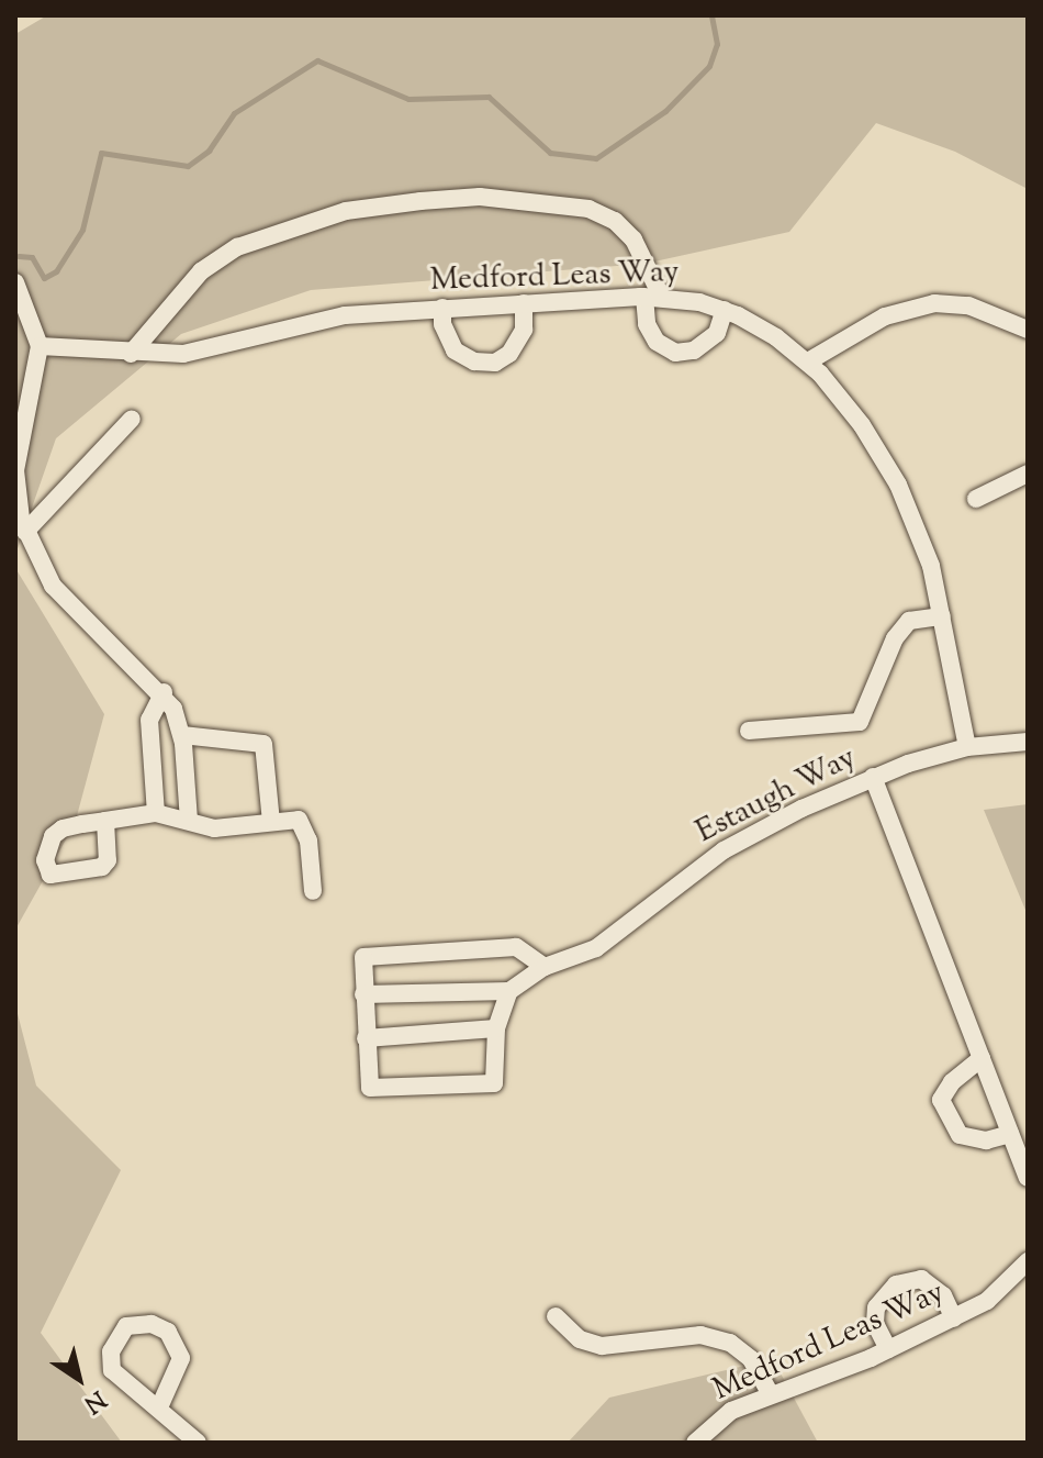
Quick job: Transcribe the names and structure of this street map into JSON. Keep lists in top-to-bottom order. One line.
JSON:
{"streets":{"street":["Medford Leas Way","Estaugh Way"]},"crossings":[["Medford Leas Way","Estaugh Way"]],"north":"bottom right"}
